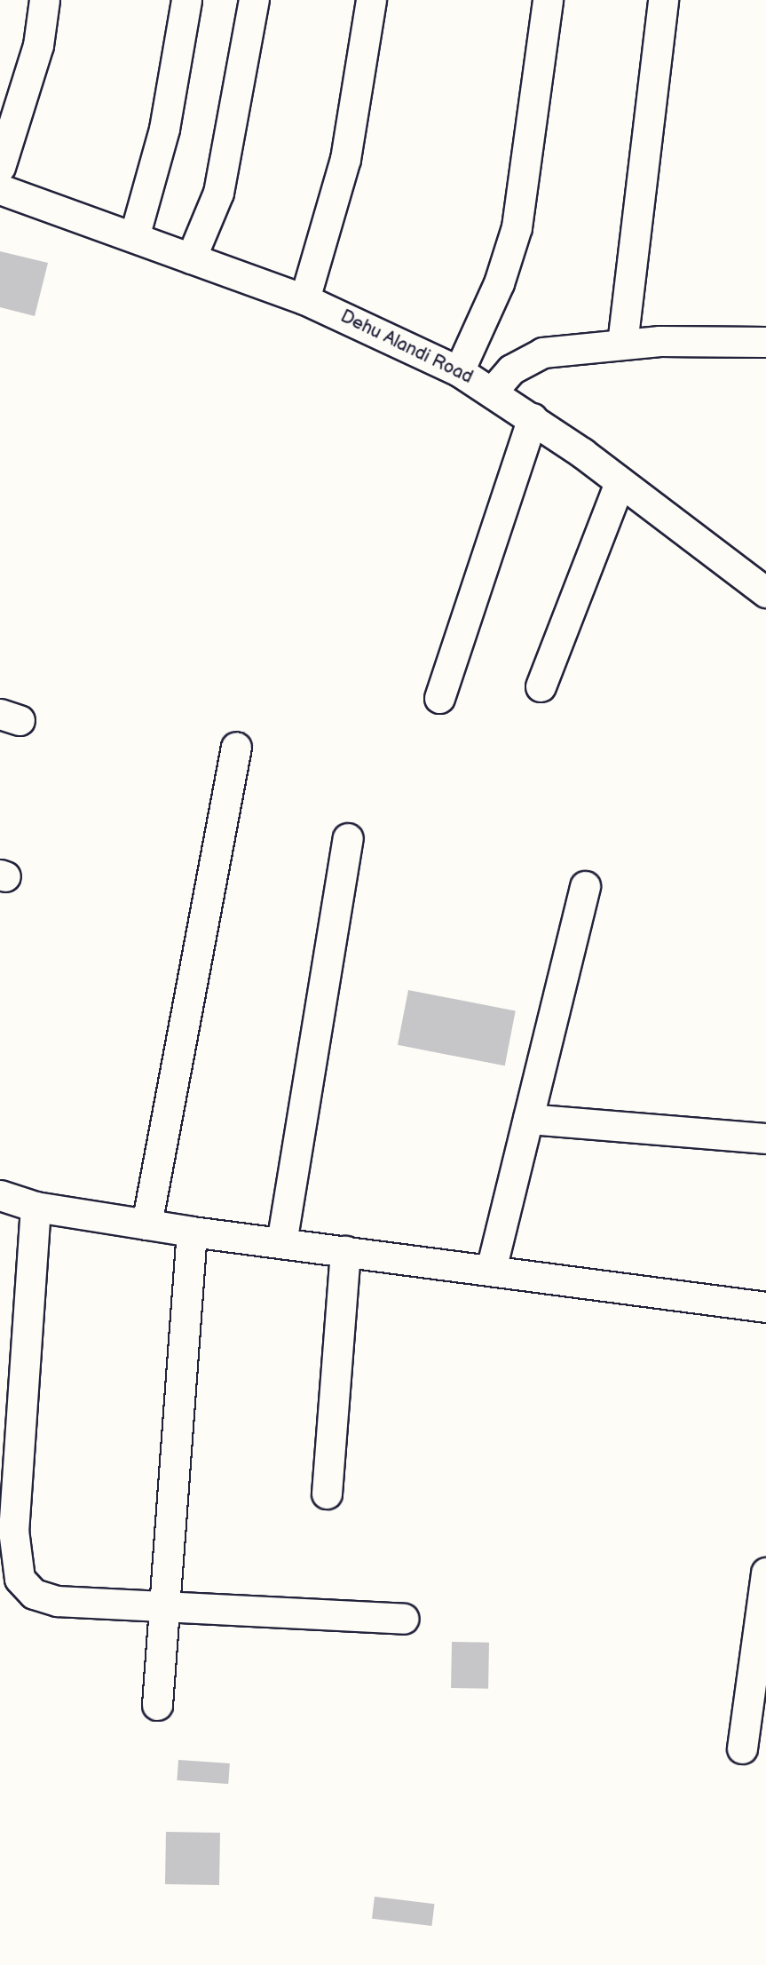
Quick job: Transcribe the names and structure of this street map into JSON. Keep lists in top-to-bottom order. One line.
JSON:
{"streets":{"street":["Dehu Alandi Road"]}}
